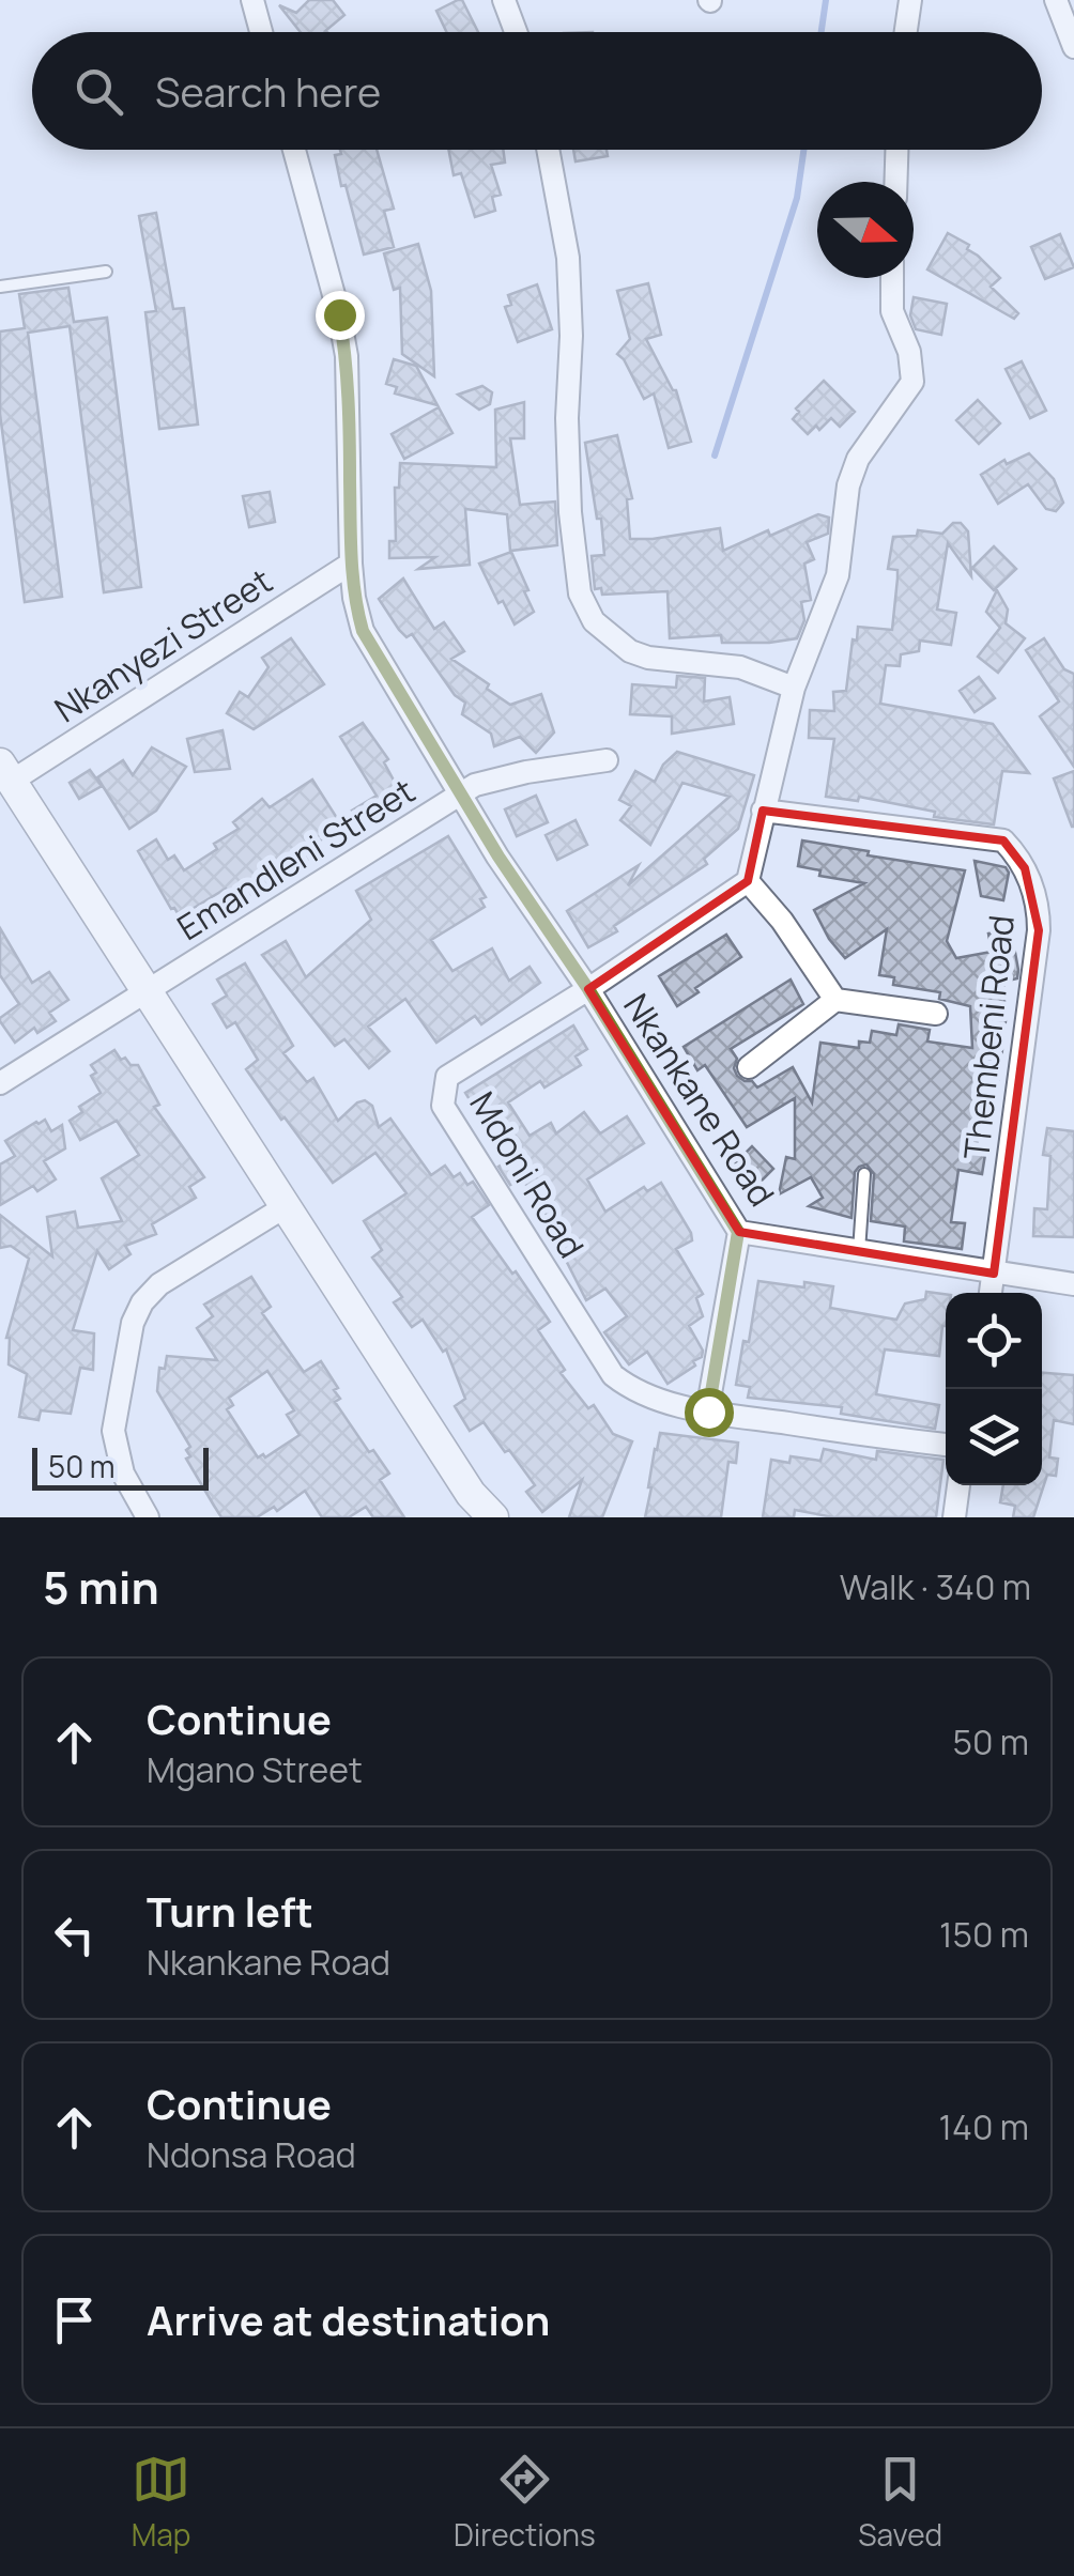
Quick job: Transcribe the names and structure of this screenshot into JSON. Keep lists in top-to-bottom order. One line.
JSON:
{"streets":{"street":["Nkanyezi Street","Emandleni Street","Thembeni Road","Nkankane Road","Mdoni Road"]},"crossings":[["Nkanyezi Street","Nkankane Road"],["Emandleni Street","Nkankane Road"],["Thembeni Road","Nkankane Road"],["Nkankane Road","Mdoni Road"]],"scale_bar":"50 m","north":"right","page":{"search":"Search here","scale":"50 m","heading":["5 min","Walk · 340 m"],"list":[["Continue","Mgano Street","50 m"],["Turn left","Nkankane Road","150 m"],["Continue","Ndonsa Road","140 m"],"Arrive at destination"],"nav":["Map","Directions","Saved"]}}
